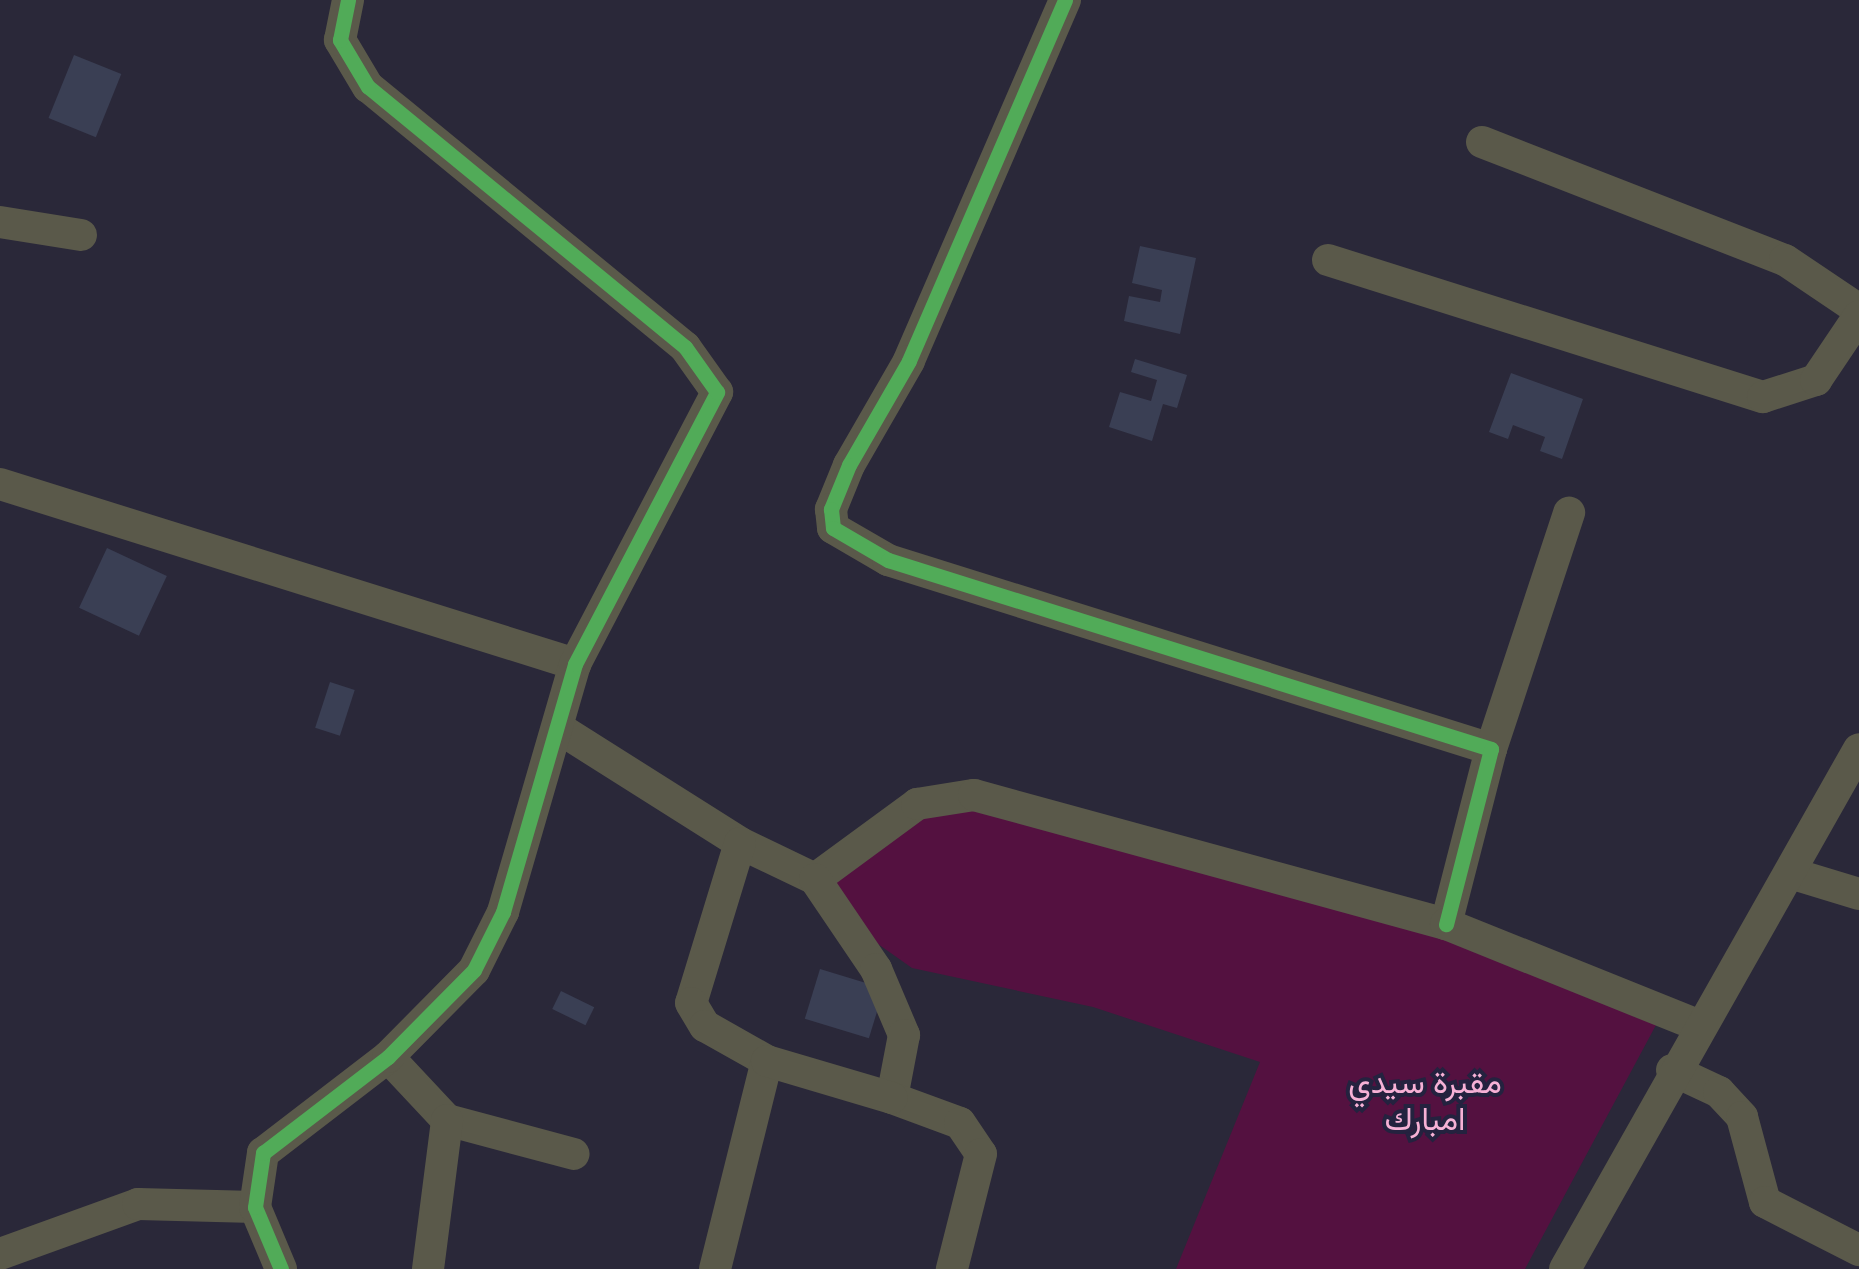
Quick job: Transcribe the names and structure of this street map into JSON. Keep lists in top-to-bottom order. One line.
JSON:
{"parks":["مقبرة سيدي امبارك"]}
